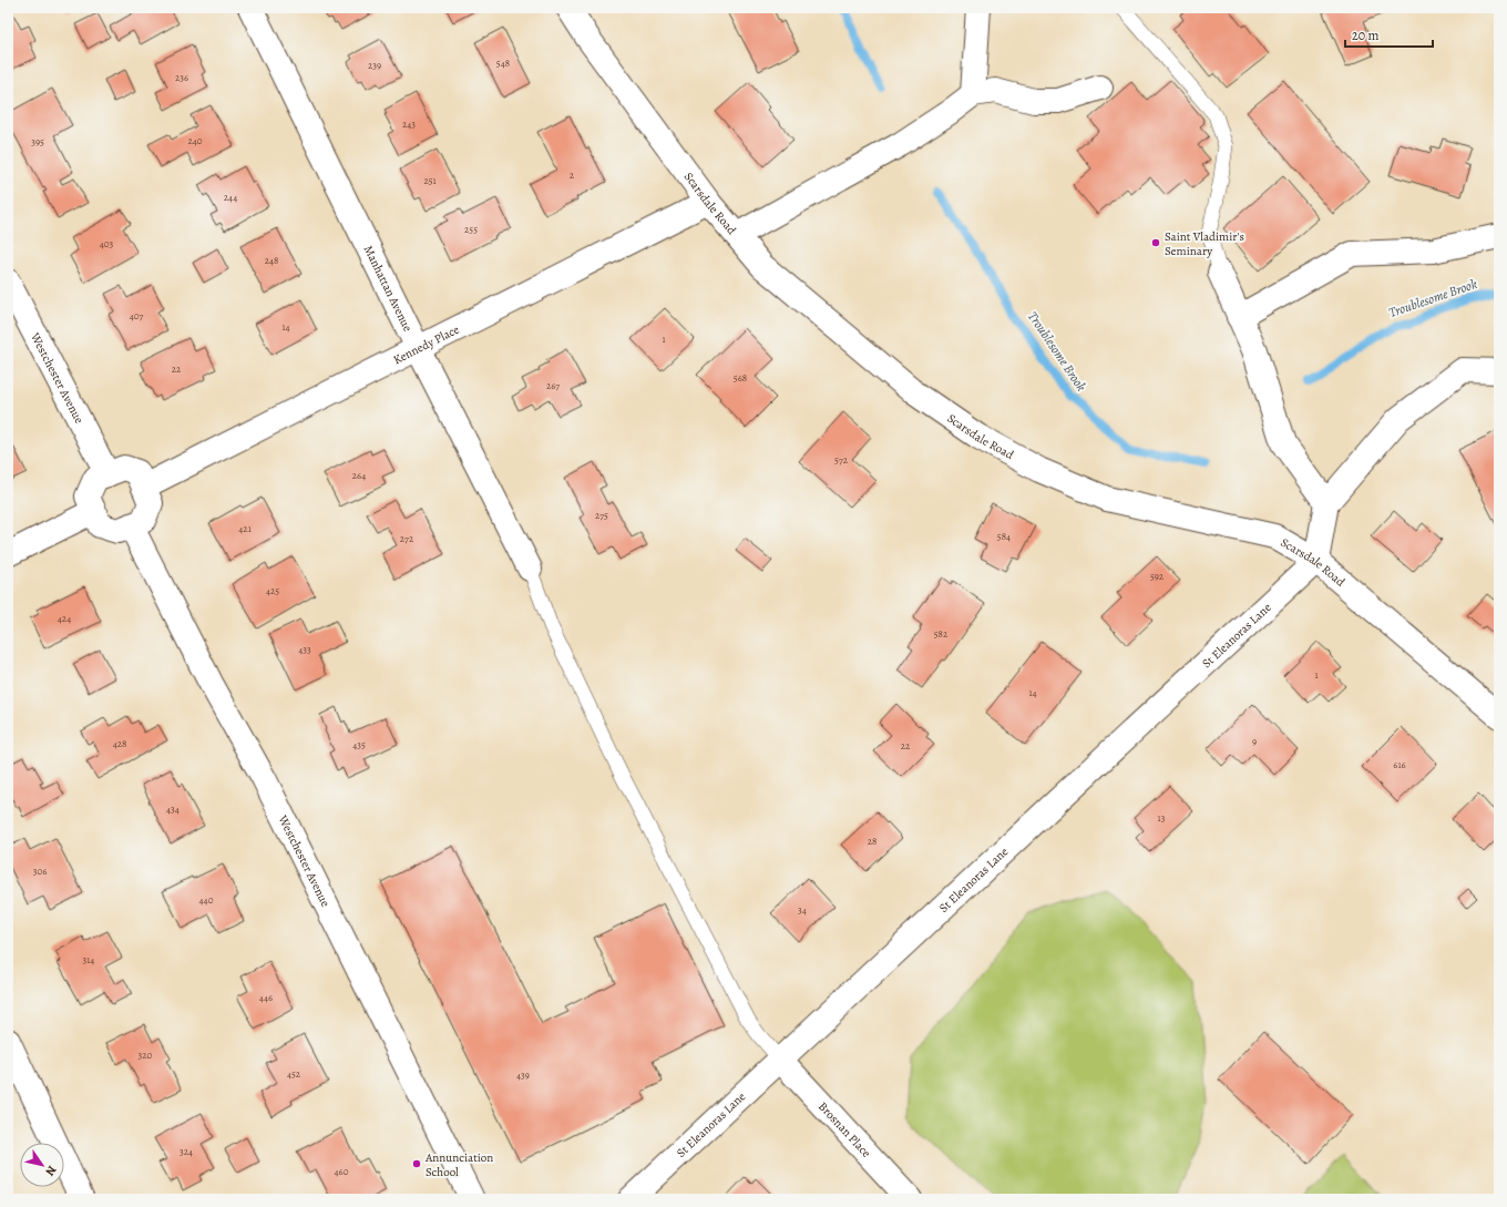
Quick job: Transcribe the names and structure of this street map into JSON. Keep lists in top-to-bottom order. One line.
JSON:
{"streets":{"street":["Scarsdale Road","Manhattan Avenue","Kennedy Place","Westchester Avenue","St Eleanoras Lane","Brosnan Place"]},"crossings":[["Scarsdale Road","Kennedy Place"],["Scarsdale Road","St Eleanoras Lane"],["Manhattan Avenue","Kennedy Place"],["Kennedy Place","Westchester Avenue"],["St Eleanoras Lane","Brosnan Place"]],"water":["Troublesome Brook"],"places":["Saint Vladimir's Seminary","Annunciation School"],"house_numbers":["548","239","236","243","240","395","2","251","244","255","403","248","407","14","1","22","568","267","572","264","275","421","584","272","592","425","424","582","433","1","14","9","428","435","22","616","434","13","28","306","440","34","314","446","320","452","439","324","460"],"scale_bar":"20 m","north":"bottom right"}
